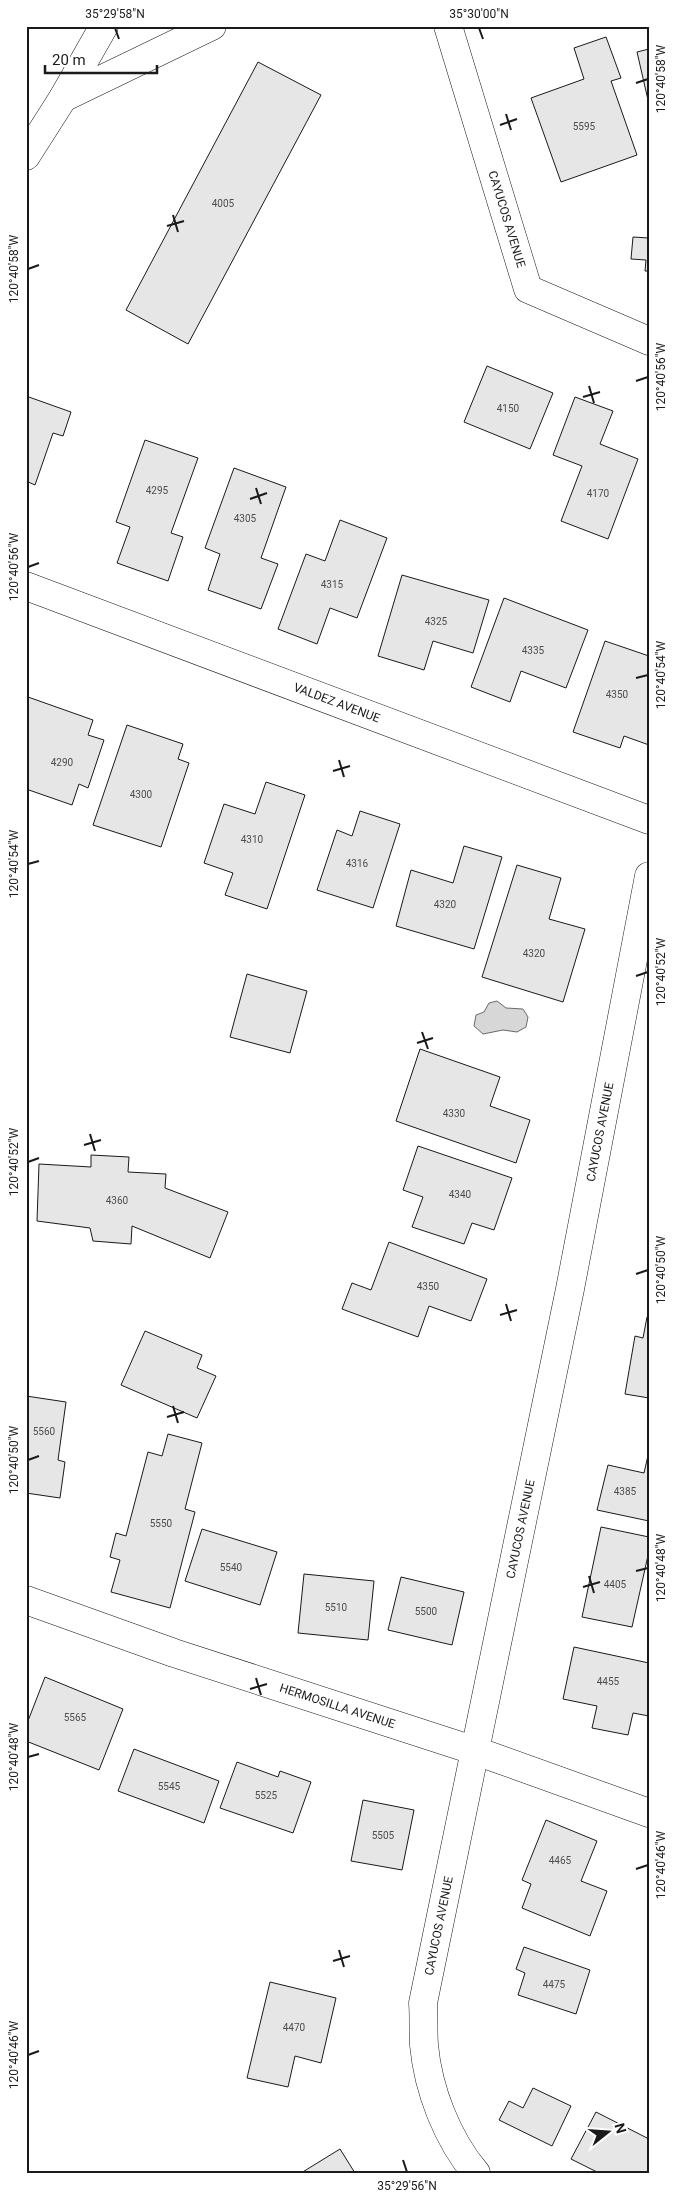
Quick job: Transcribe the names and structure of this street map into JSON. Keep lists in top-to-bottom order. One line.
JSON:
{"streets":{"street":["CAYUCOS AVENUE","VALDEZ AVENUE","HERMOSILLA AVENUE"]},"crossings":[["CAYUCOS AVENUE","HERMOSILLA AVENUE"]],"house_numbers":["5595","4005","4150","4295","4170","4305","4315","4325","4335","4350","4290","4300","4310","4316","4320","4320","4330","4340","4360","4350","5560","4385","5550","5540","4405","5510","5500","4455","5565","5545","5525","5505","4465","4475","4470"],"scale_bar":"20 m","north":"right","coordinates":["35°29'58\"N","35°30'00\"N","120°40'58\"W","120°40'56\"W","120°40'54\"W","120°40'52\"W","120°40'50\"W","120°40'48\"W","120°40'46\"W","35°29'56\"N"]}
